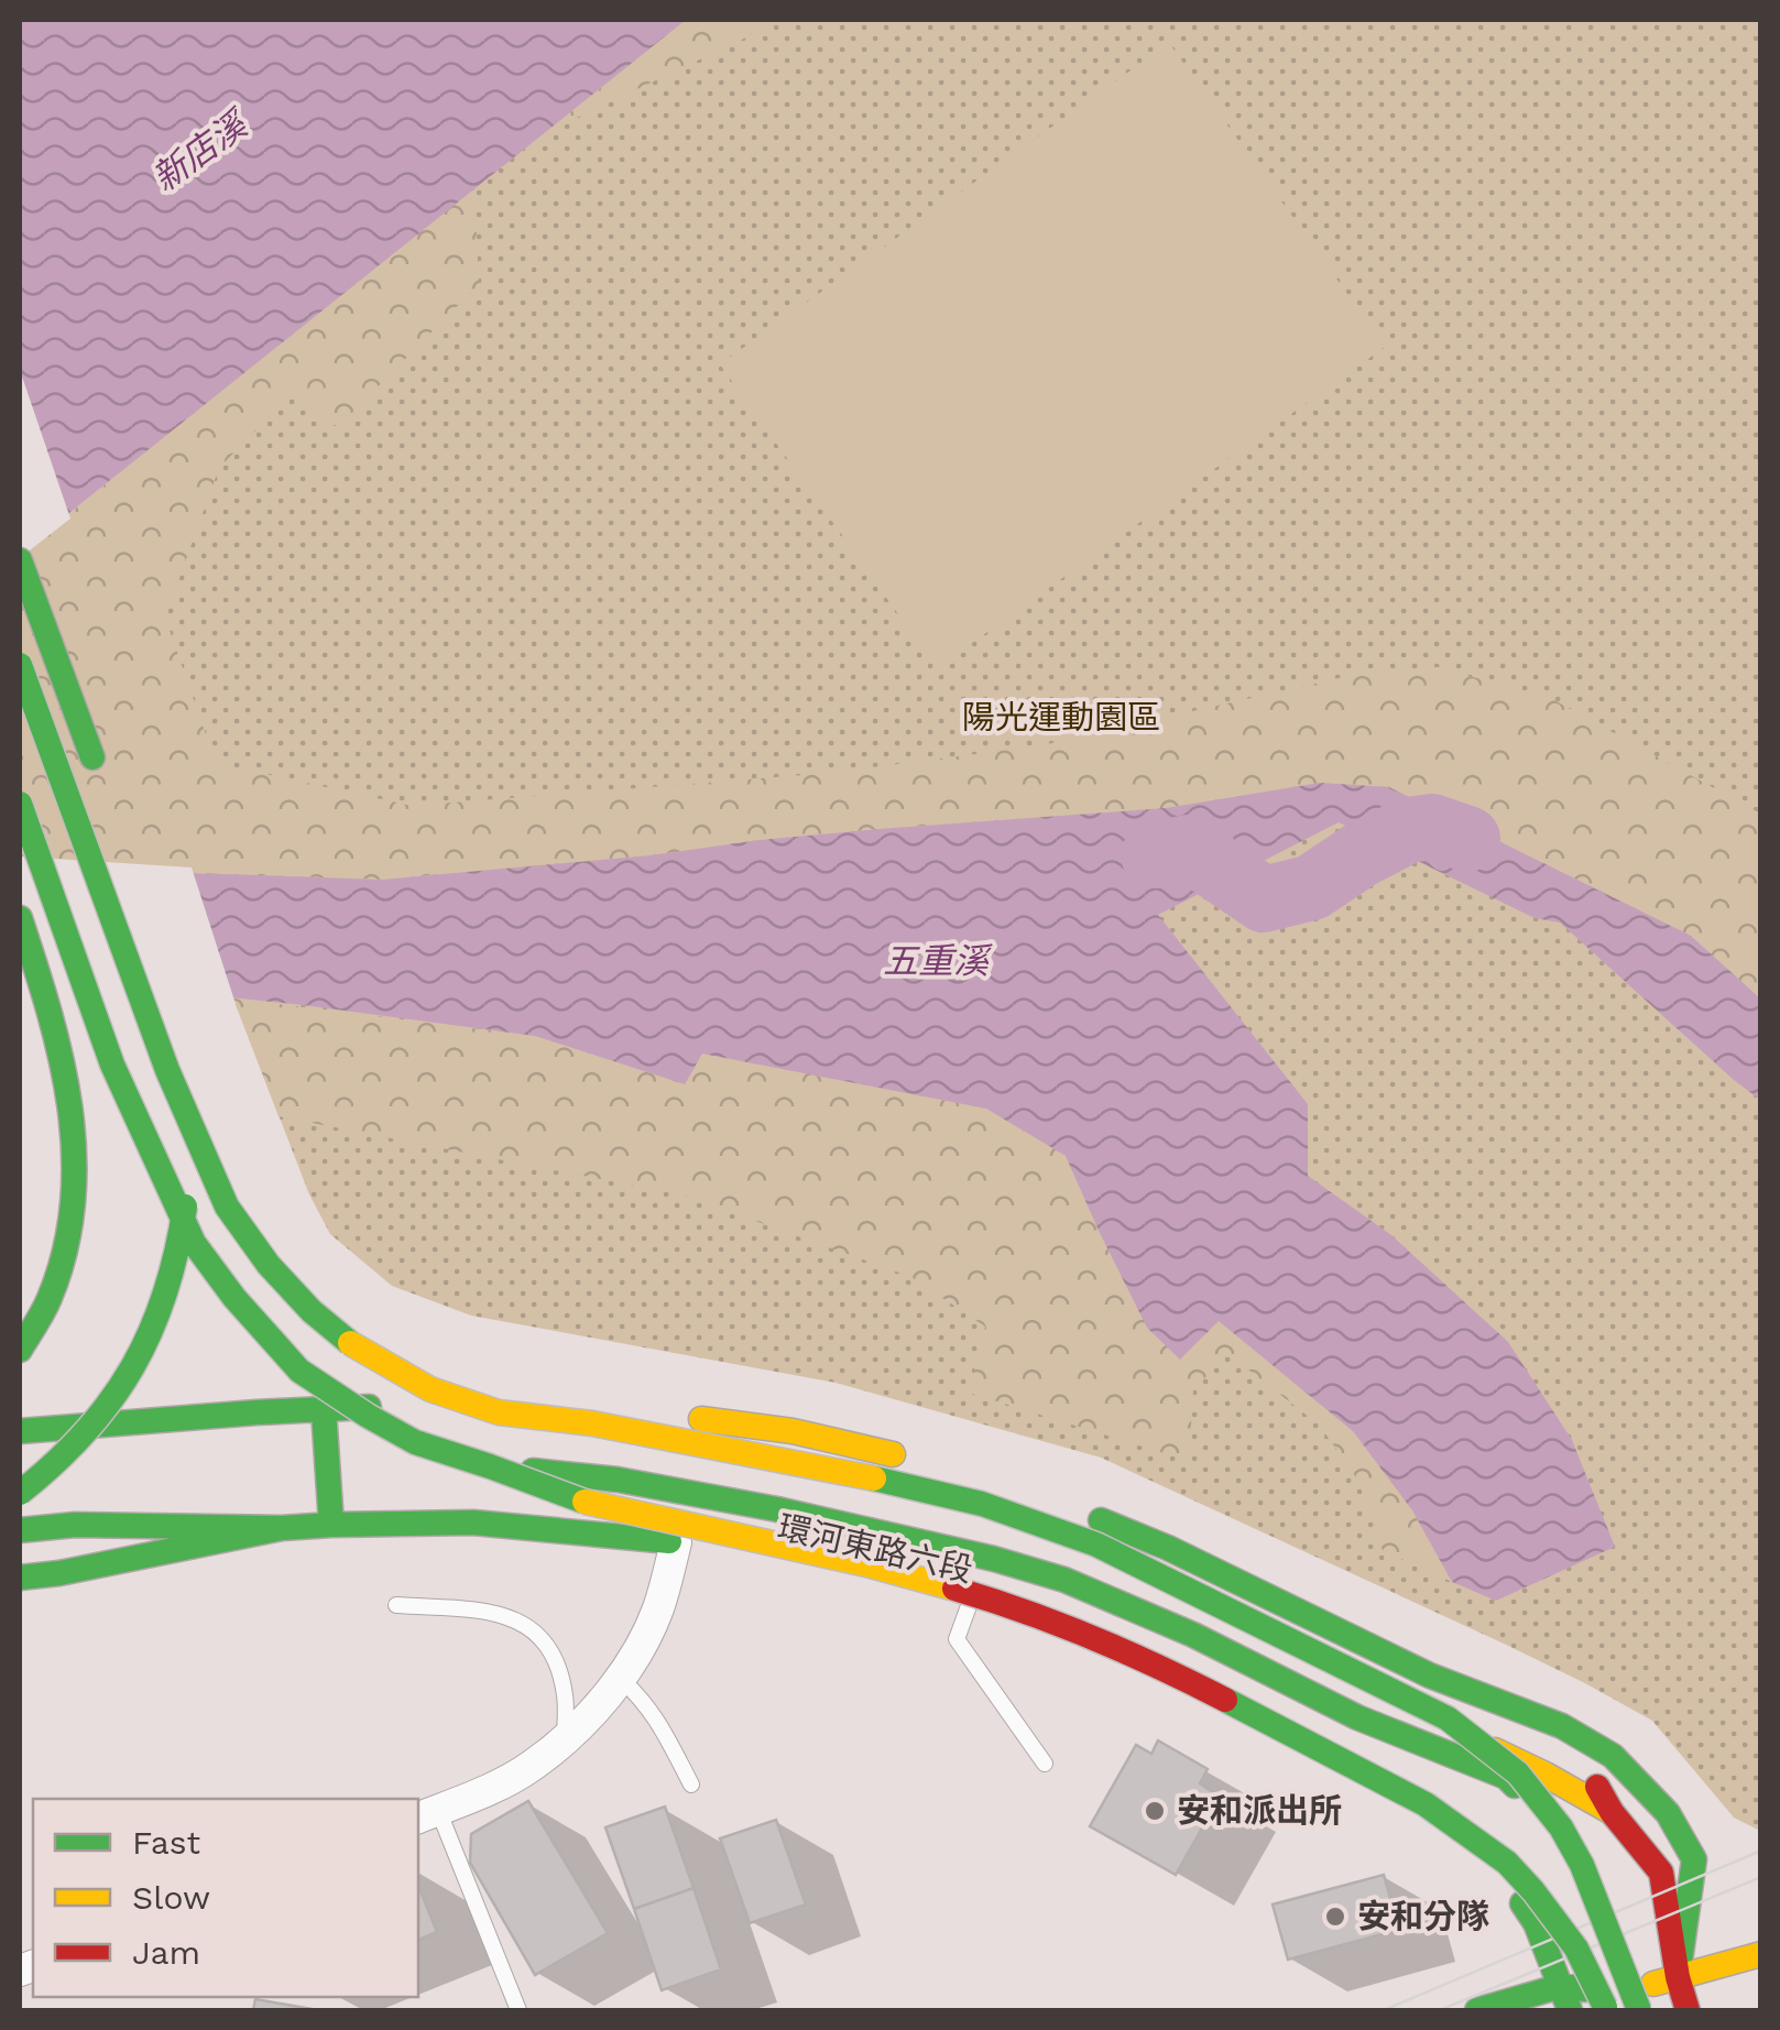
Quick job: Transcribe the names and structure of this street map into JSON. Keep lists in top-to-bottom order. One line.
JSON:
{"streets":{"main road":["環河東路六段"]},"water":["新店溪","五重溪"],"parks":["陽光運動園區"],"places":["安和派出所","安和分隊"],"legend":["Fast","Slow","Jam"]}
